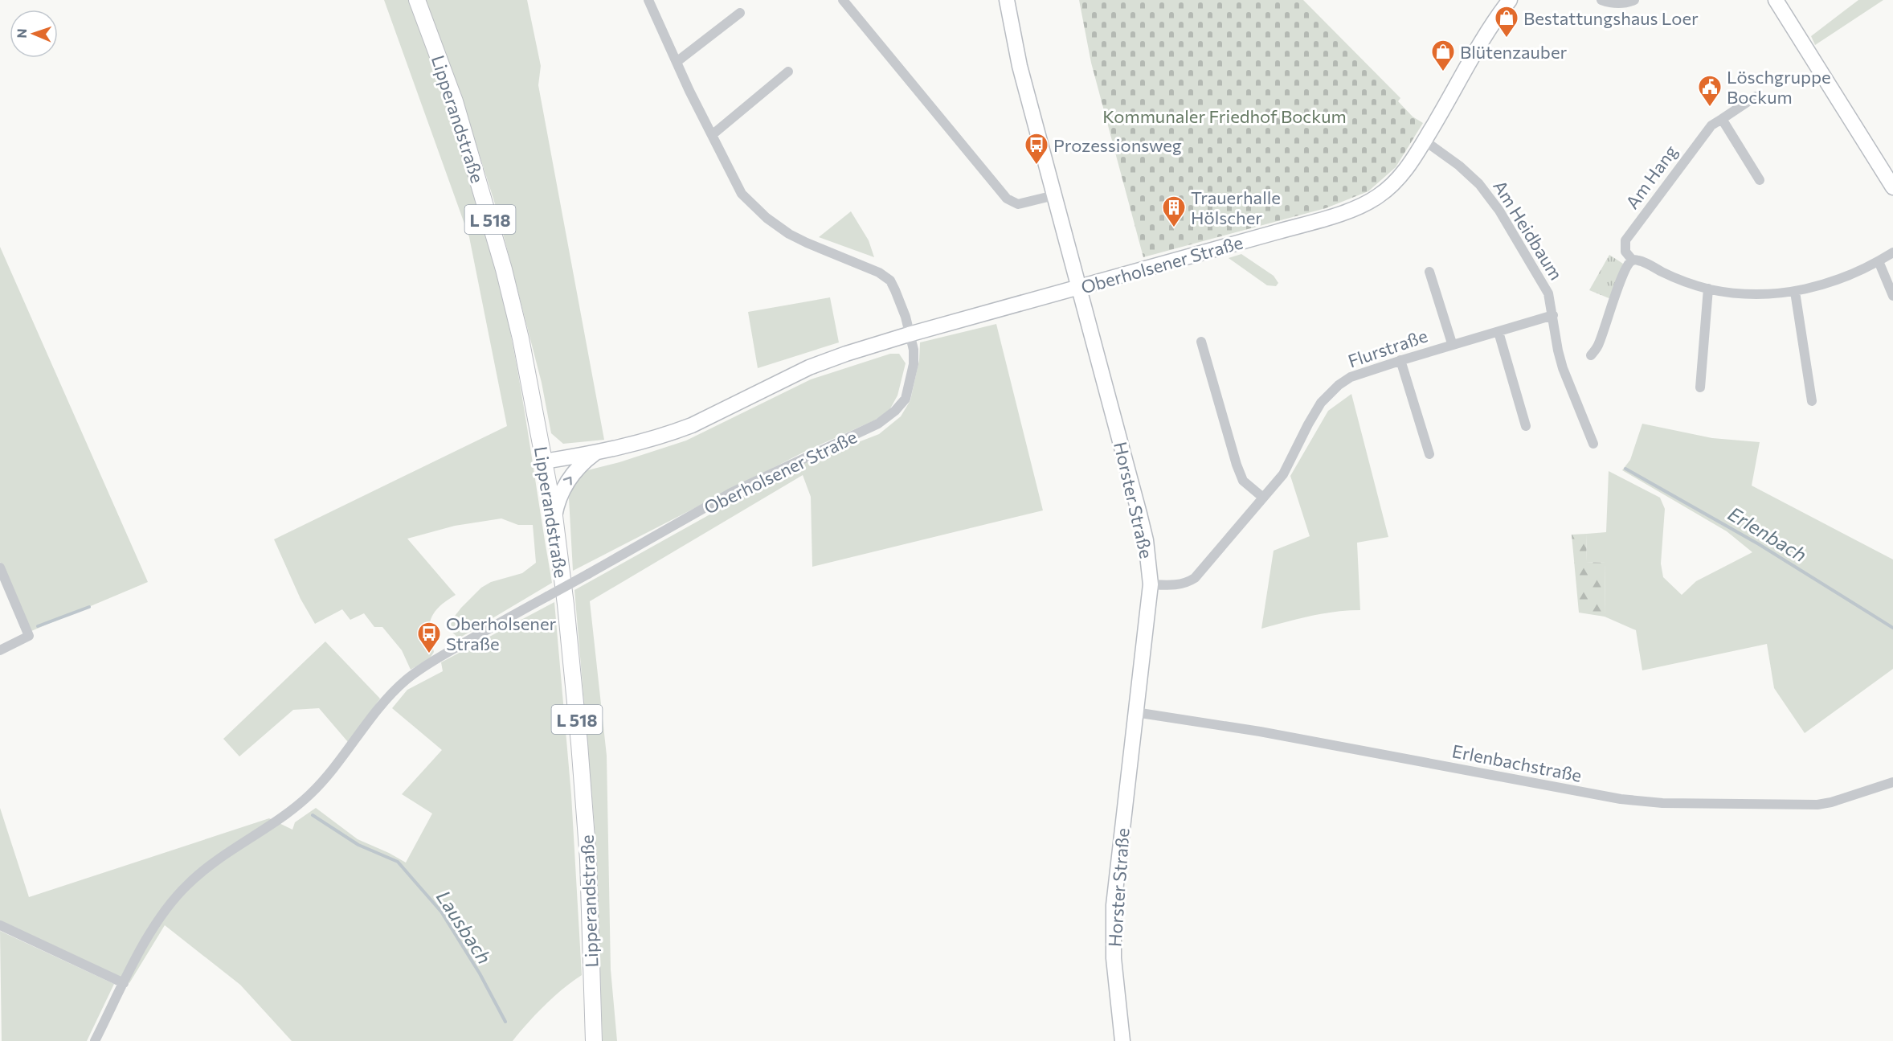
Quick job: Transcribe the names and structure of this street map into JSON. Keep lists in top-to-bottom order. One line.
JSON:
{"streets":{"main road":["Lipperandstraße","L 518","Oberholsener Straße","Horster Straße"],"street":["Am Hang","Am Heidbaum","Flurstraße","Erlenbachstraße"]},"crossings":[["Lipperandstraße","L 518"],["Lipperandstraße","Oberholsener Straße"],["L 518","Oberholsener Straße"],["Am Heidbaum","Oberholsener Straße"],["Am Heidbaum","Flurstraße"],["Oberholsener Straße","Horster Straße"],["Flurstraße","Horster Straße"],["Horster Straße","Erlenbachstraße"]],"water":["Erlenbach","Lausbach"],"parks":["Kommunaler Friedhof Bockum"],"places":{"shop":["Bestattungshaus Loer","Blütenzauber"],"public building":["Löschgruppe Bockum"],"bus stop":["Prozessionsweg","Oberholsener Straße"],"building":["Trauerhalle Hölscher"]},"north":"left"}
